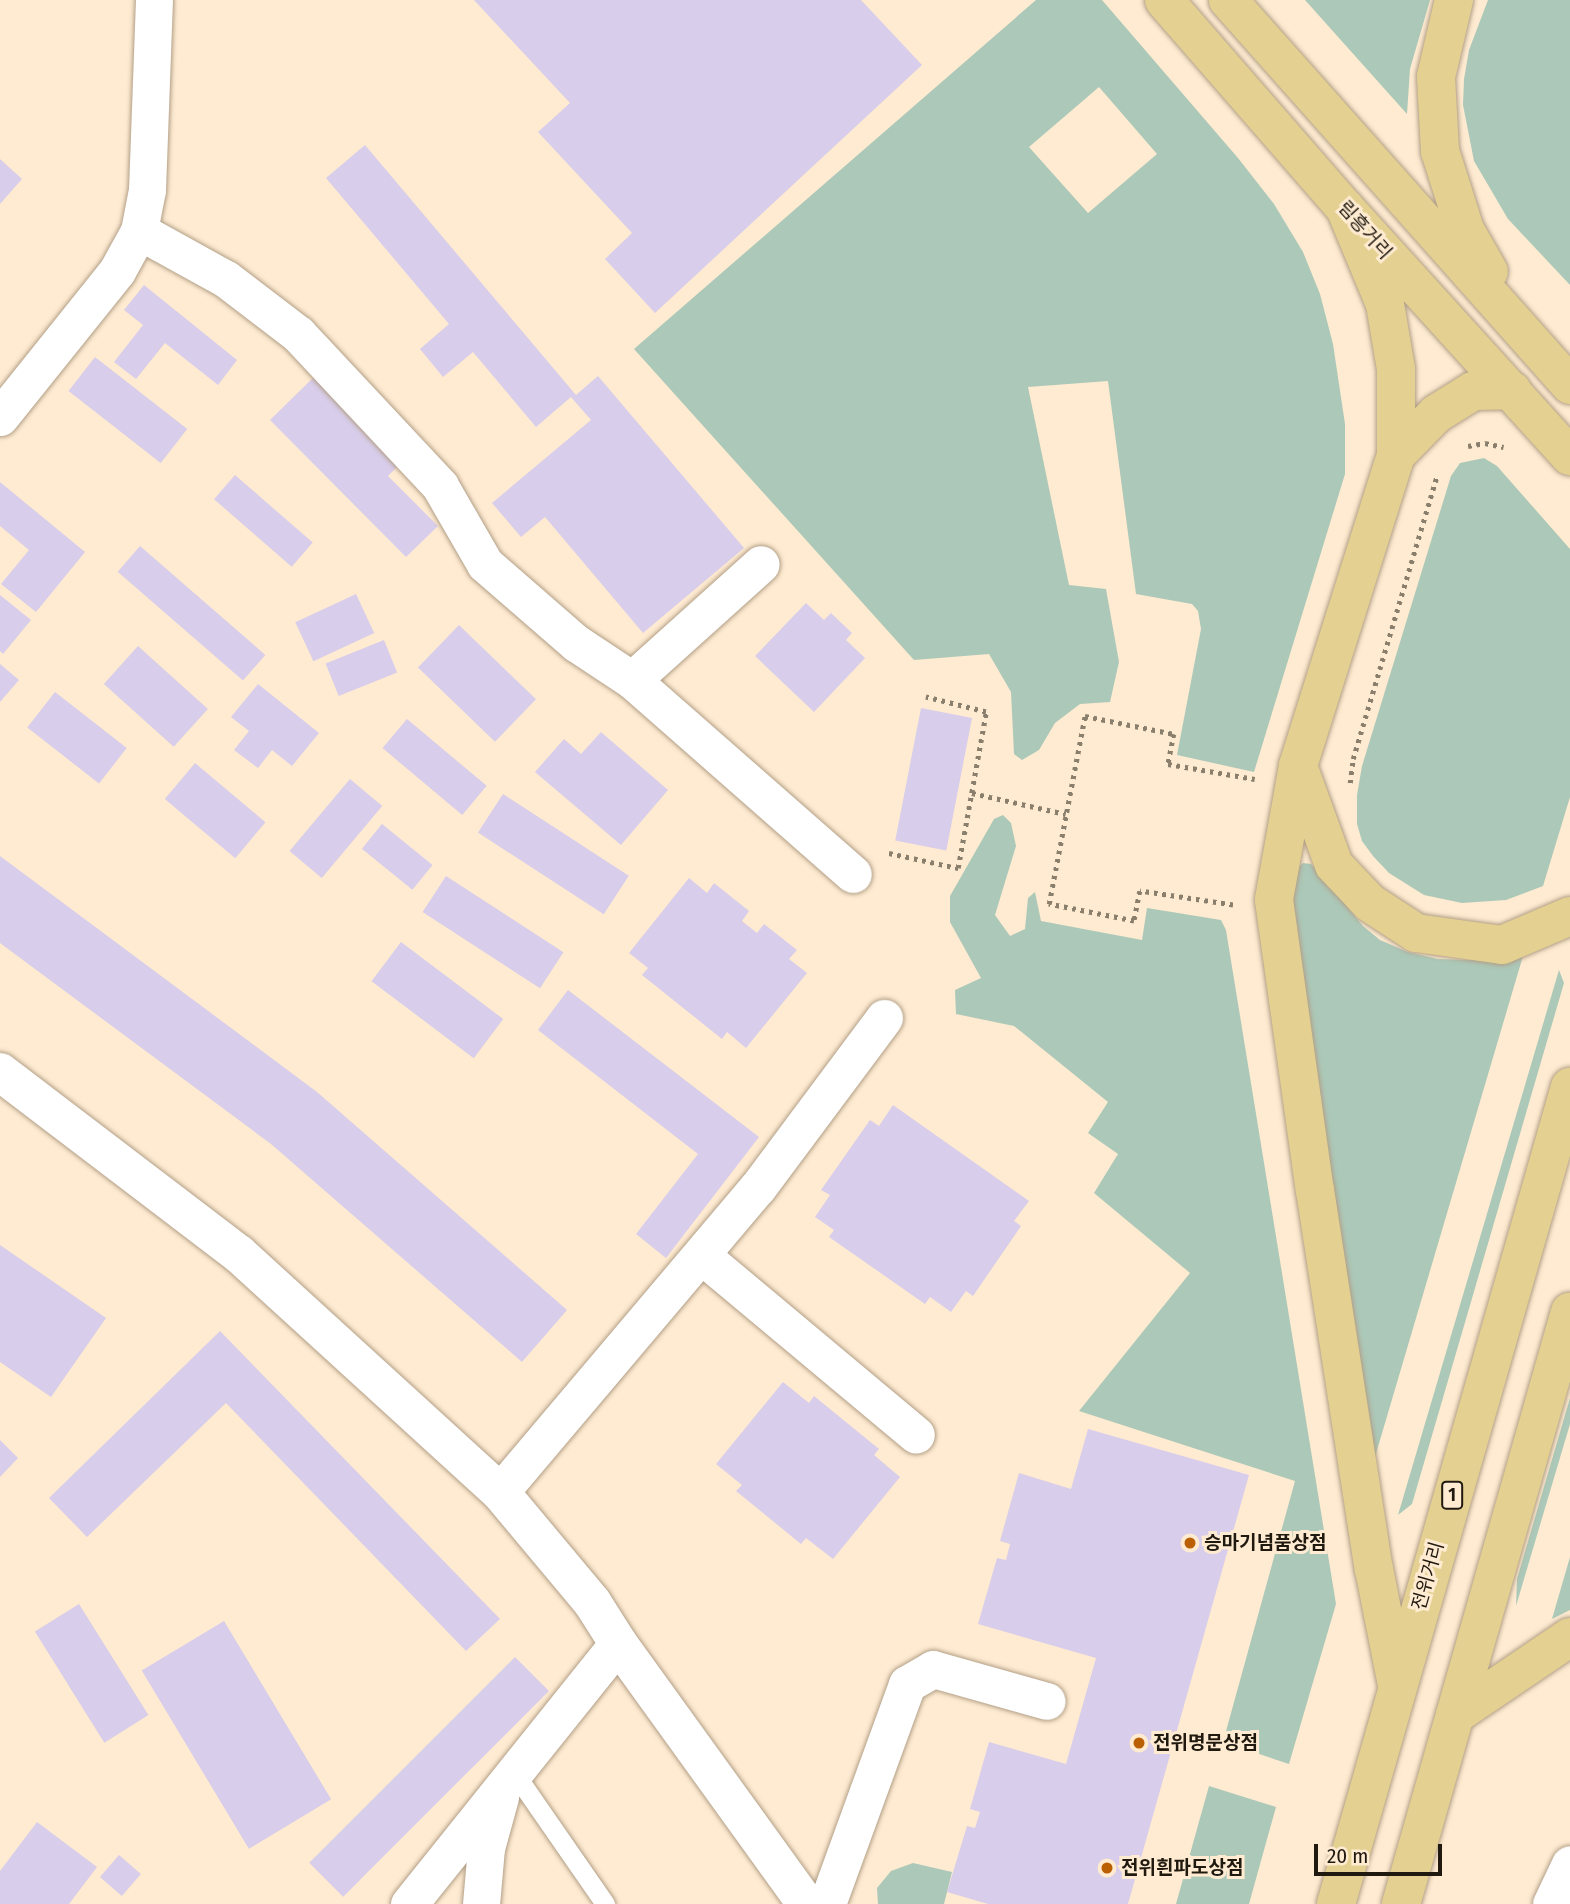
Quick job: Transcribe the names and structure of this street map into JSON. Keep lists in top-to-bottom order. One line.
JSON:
{"streets":{"main road":["림흥거리","1","전위거리"]},"places":["승마기념품상점","전위명문상점","전위흰파도상점"],"scale_bar":"20 m"}
